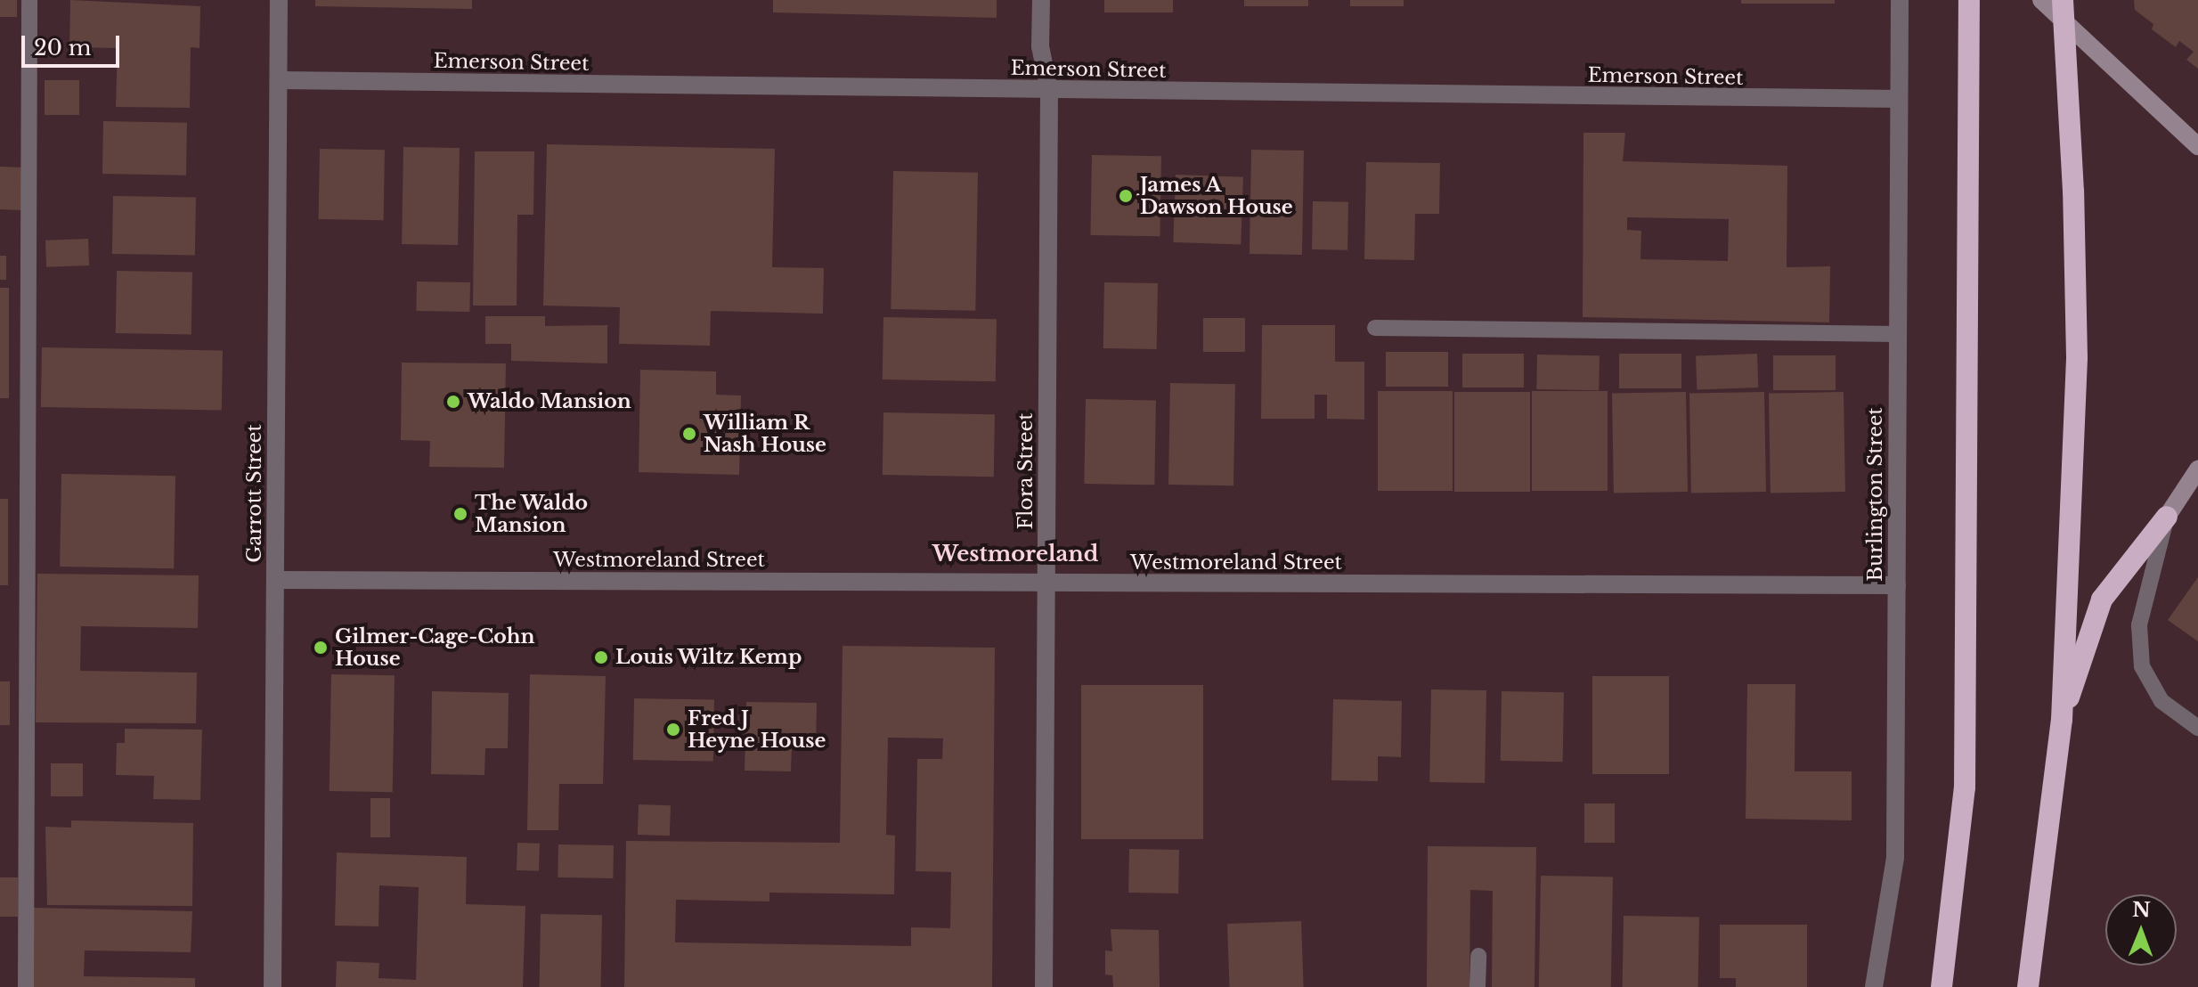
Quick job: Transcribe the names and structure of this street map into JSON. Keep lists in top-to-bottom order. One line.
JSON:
{"streets":{"street":["Emerson Street","Flora Street","Garrott Street","Burlington Street","Westmoreland Street"]},"crossings":[["Emerson Street","Flora Street"],["Emerson Street","Garrott Street"],["Emerson Street","Burlington Street"],["Flora Street","Westmoreland Street"],["Garrott Street","Westmoreland Street"],["Burlington Street","Westmoreland Street"]],"districts":["Westmoreland"],"places":["James A Dawson House","Waldo Mansion","William R Nash House","The Waldo Mansion","Gilmer-Cage-Cohn House","Louis Wiltz Kemp","Fred J Heyne House"],"scale_bar":"20 m","north":"top"}
